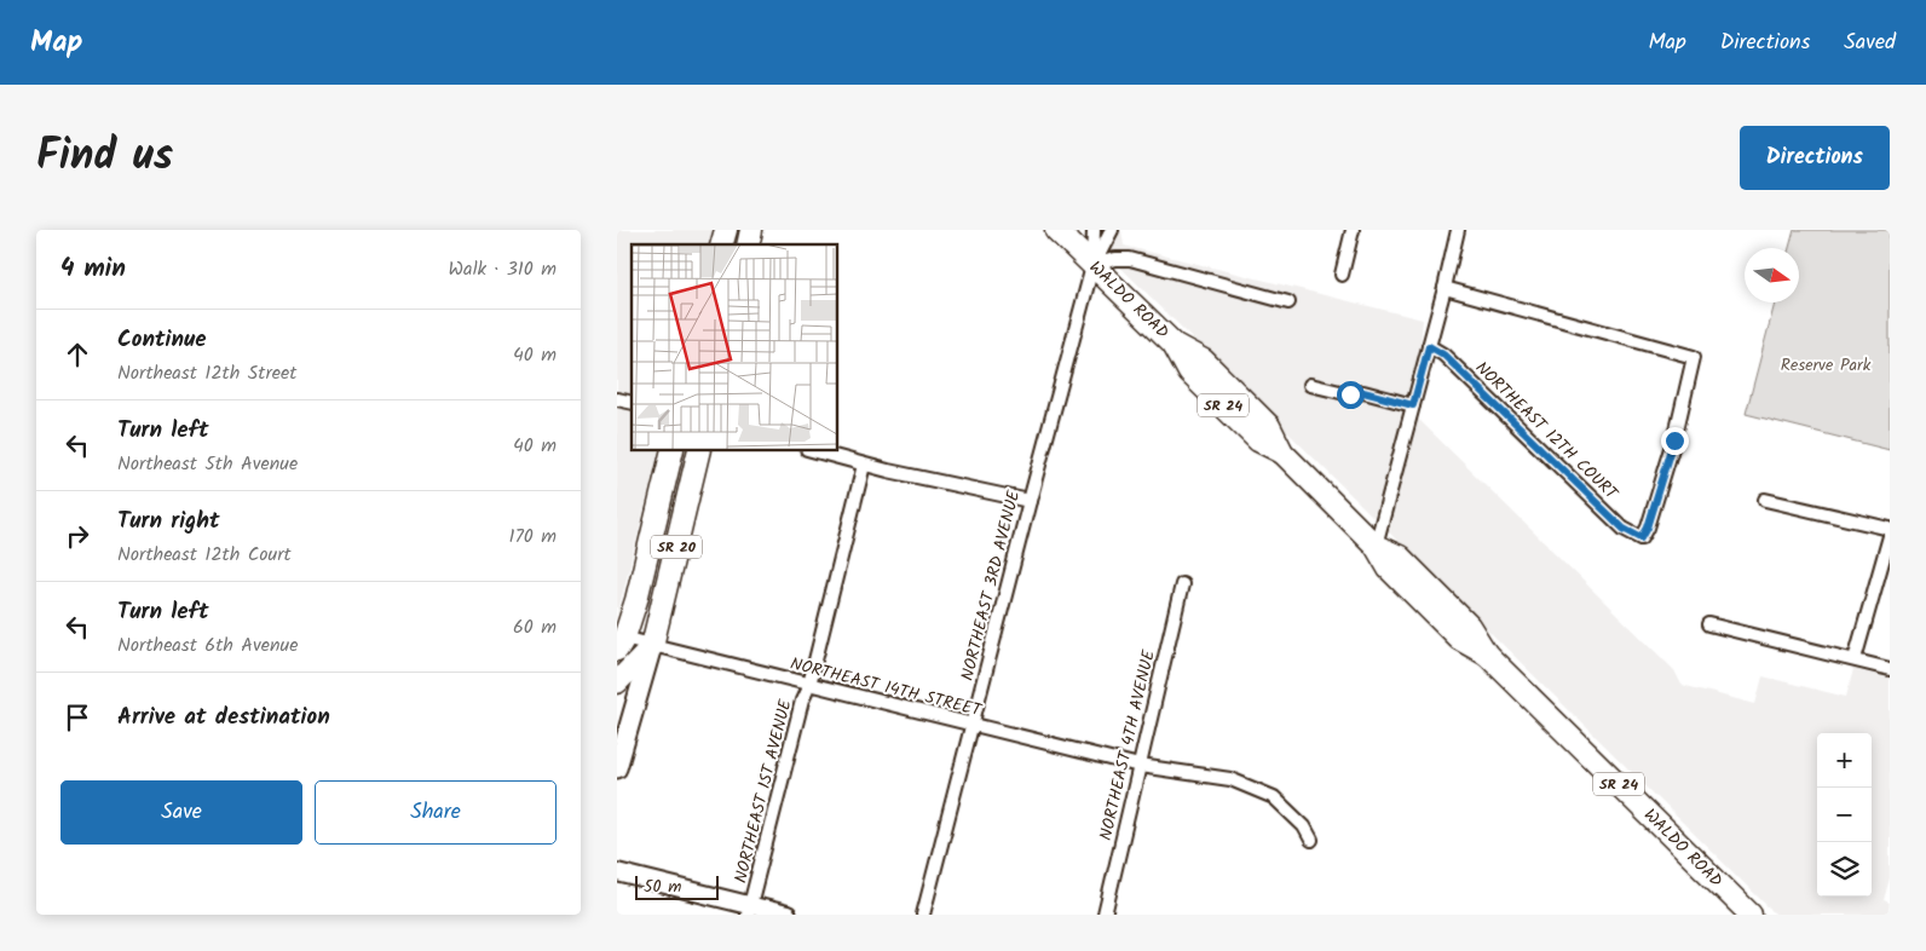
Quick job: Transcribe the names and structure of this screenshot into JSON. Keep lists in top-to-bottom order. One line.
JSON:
{"streets":{"highway":["WALDO ROAD","SR 24","SR 20"],"street":["NORTHEAST 12TH COURT","NORTHEAST 3RD AVENUE","NORTHEAST 14TH STREET","NORTHEAST 4TH AVENUE","NORTHEAST 1ST AVENUE"]},"crossings":[["WALDO ROAD","NORTHEAST 3RD AVENUE"],["SR 20","NORTHEAST 14TH STREET"],["NORTHEAST 3RD AVENUE","NORTHEAST 14TH STREET"],["NORTHEAST 14TH STREET","NORTHEAST 4TH AVENUE"],["NORTHEAST 14TH STREET","NORTHEAST 1ST AVENUE"]],"parks":["Reserve Park"],"scale_bar":"50 m","north":"right","page":{"header":"Map","nav":["Map","Directions","Saved"],"title":"Find us","buttons":["Directions",["Save","Share"]],"heading":["4 min","Walk · 310 m"],"list":[["Continue","Northeast 12th Street","40 m"],["Turn left","Northeast 5th Avenue","40 m"],["Turn right","Northeast 12th Court","170 m"],["Turn left","Northeast 6th Avenue","60 m"],"Arrive at destination"],"map_buttons":["+","−"],"scale":"50 m"}}
